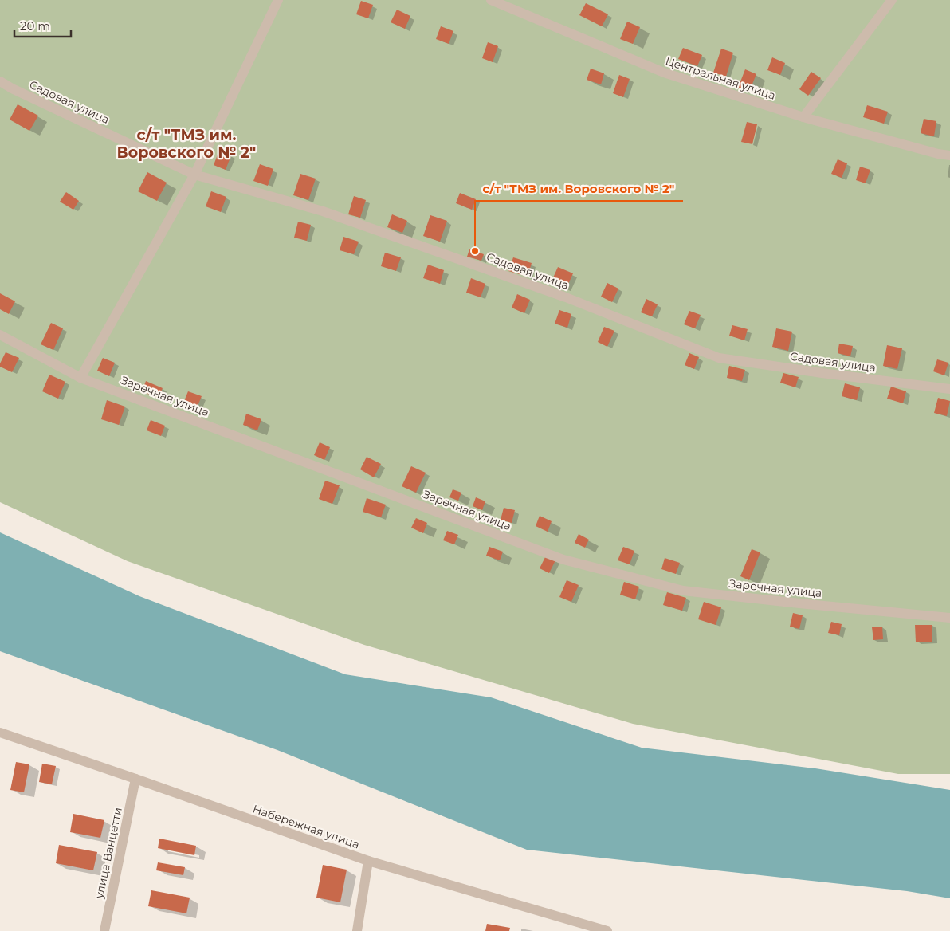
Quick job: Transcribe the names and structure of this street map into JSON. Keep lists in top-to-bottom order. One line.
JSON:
{"streets":{"street":["Центральная улица","Садовая улица","Заречная улица","Набережная улица","улица Ванцетти"]},"crossings":[["Набережная улица","улица Ванцетти"]],"districts":["с/т \"ТМЗ им. Воровского № 2\""],"places":["с/т \"ТМЗ им. Воровского № 2\""],"scale_bar":"20 m"}
